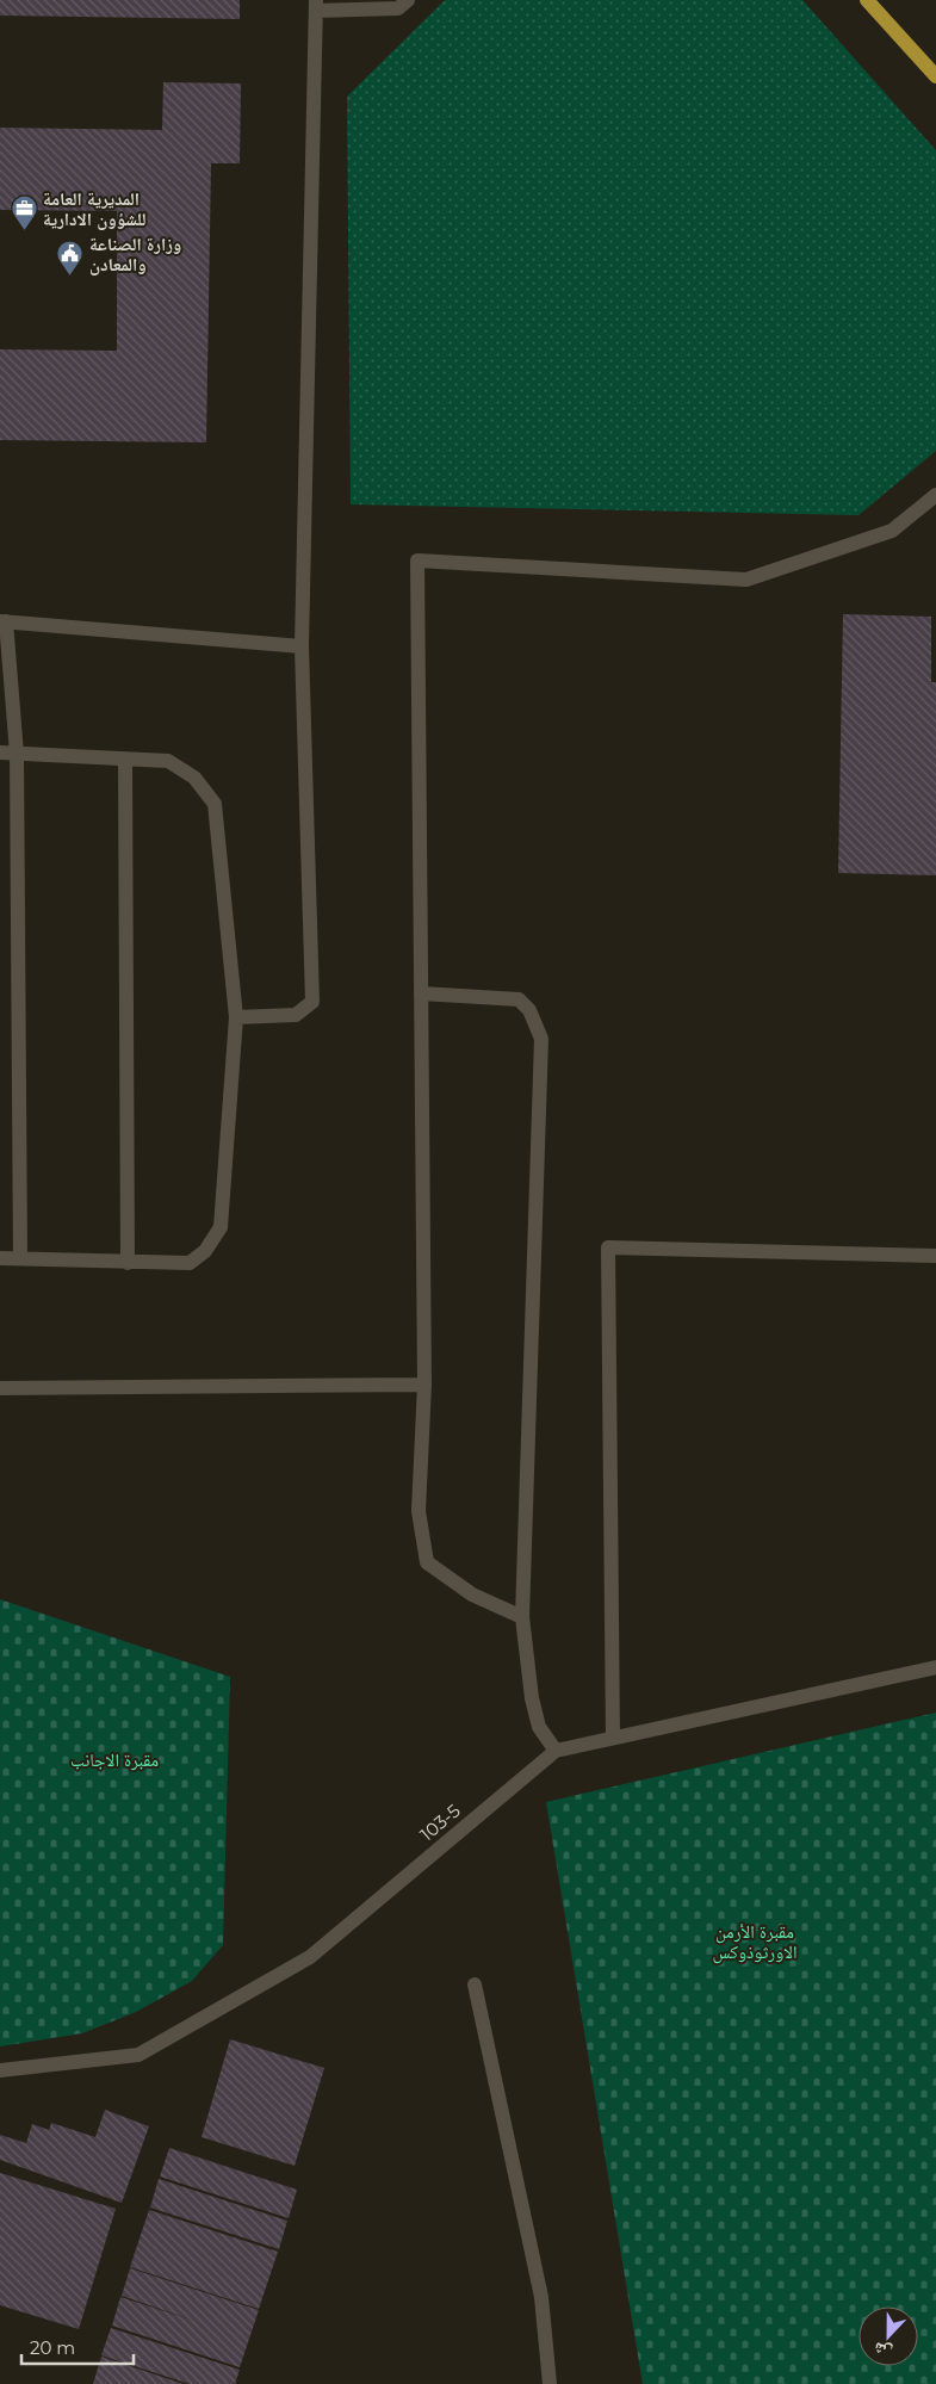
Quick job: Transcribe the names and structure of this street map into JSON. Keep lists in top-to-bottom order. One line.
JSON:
{"streets":{"street":["103-5"]},"parks":["مقبرة الاجانب","مقبرة الأرمن الاورثوذوكس"],"places":{"office":["المديرية العامة للشؤون الادارية"],"public building":["وزارة الصناعة والمعادن"]},"scale_bar":"20 m","north":"bottom"}
